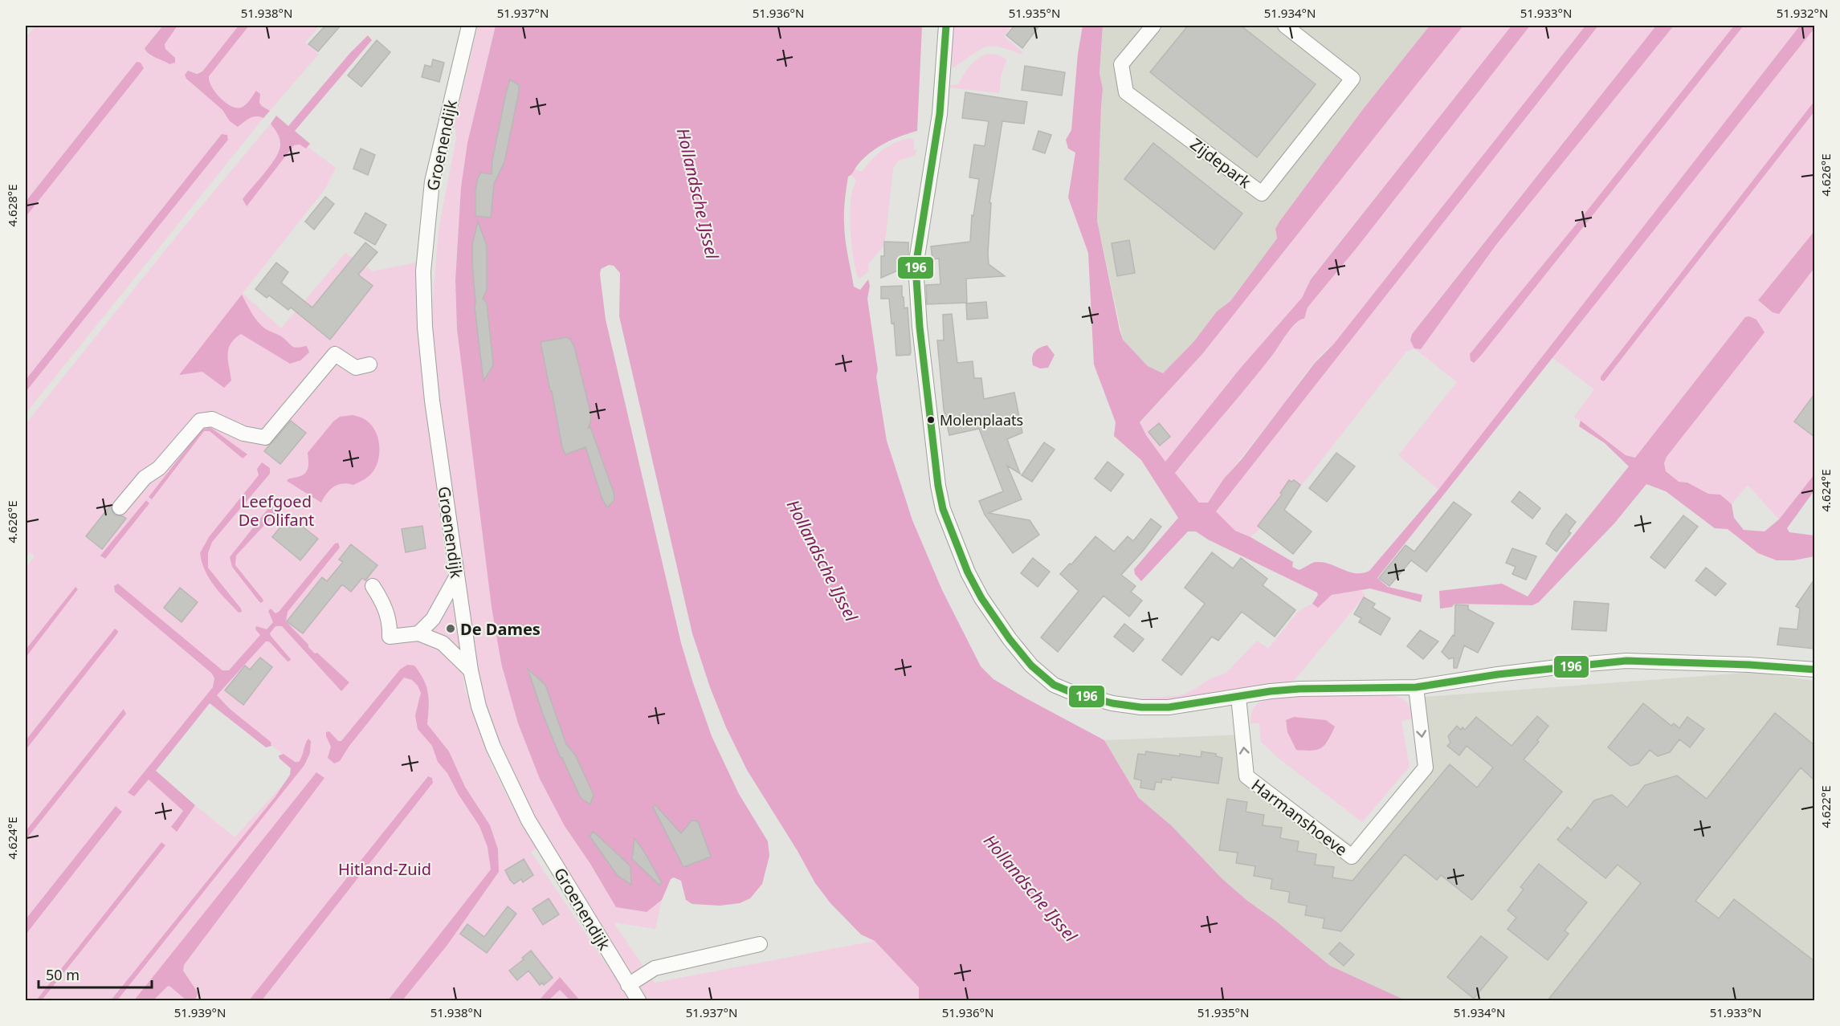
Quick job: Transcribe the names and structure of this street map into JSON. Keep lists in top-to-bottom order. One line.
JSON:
{"streets":{"street":["Groenendijk","Zijdepark","Harmanshoeve"]},"water":["Hollandsche IJssel"],"parks":["Leefgoed De Olifant","Hitland-Zuid"],"places":["Molenplaats","De Dames"],"lines":["transit line 196"],"scale_bar":"50 m","coordinates":["51.938°N","51.937°N","51.936°N","51.935°N","51.934°N","51.933°N","51.932°N","4.626°E","4.628°E","4.624°E","4.622°E","51.939°N"]}
